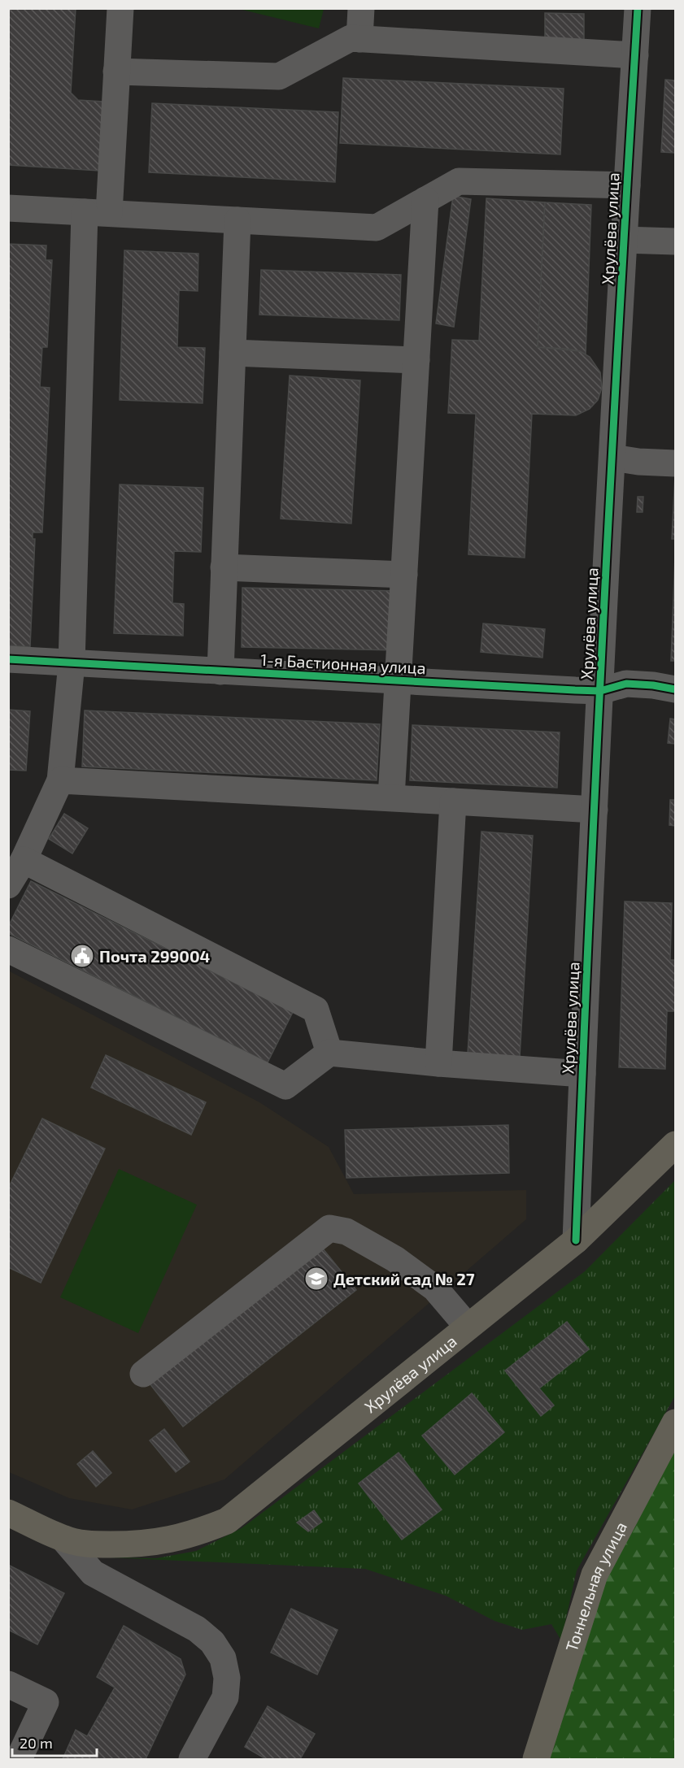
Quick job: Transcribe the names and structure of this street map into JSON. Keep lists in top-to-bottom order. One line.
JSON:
{"streets":{"main road":["Хрулёва улица","Тоннельная улица"],"street":["1-я Бастионная улица"]},"crossings":[["Хрулёва улица","1-я Бастионная улица"]],"places":{"public building":["Почта 299004"],"school or university":["Детский сад № 27"]},"scale_bar":"20 m"}
